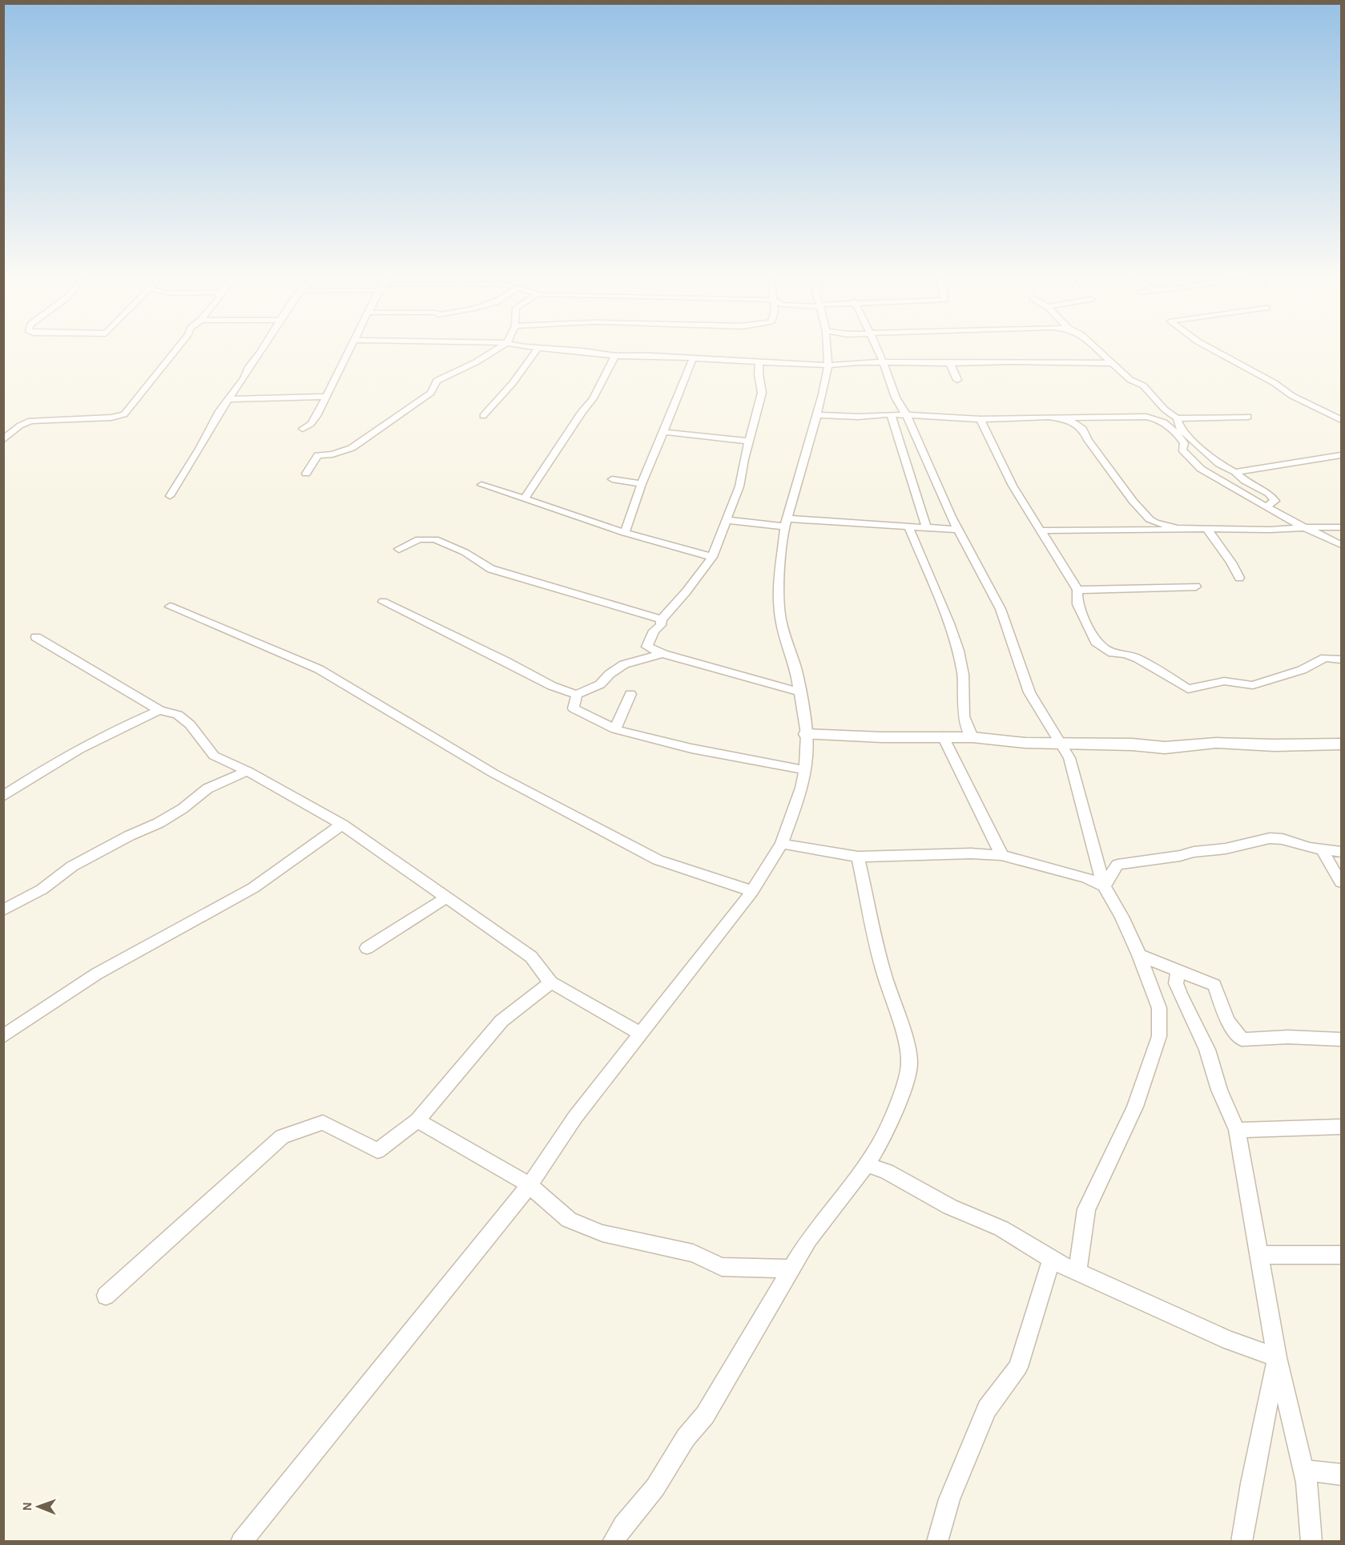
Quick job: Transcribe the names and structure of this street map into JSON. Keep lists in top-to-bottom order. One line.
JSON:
{"north":"left"}
